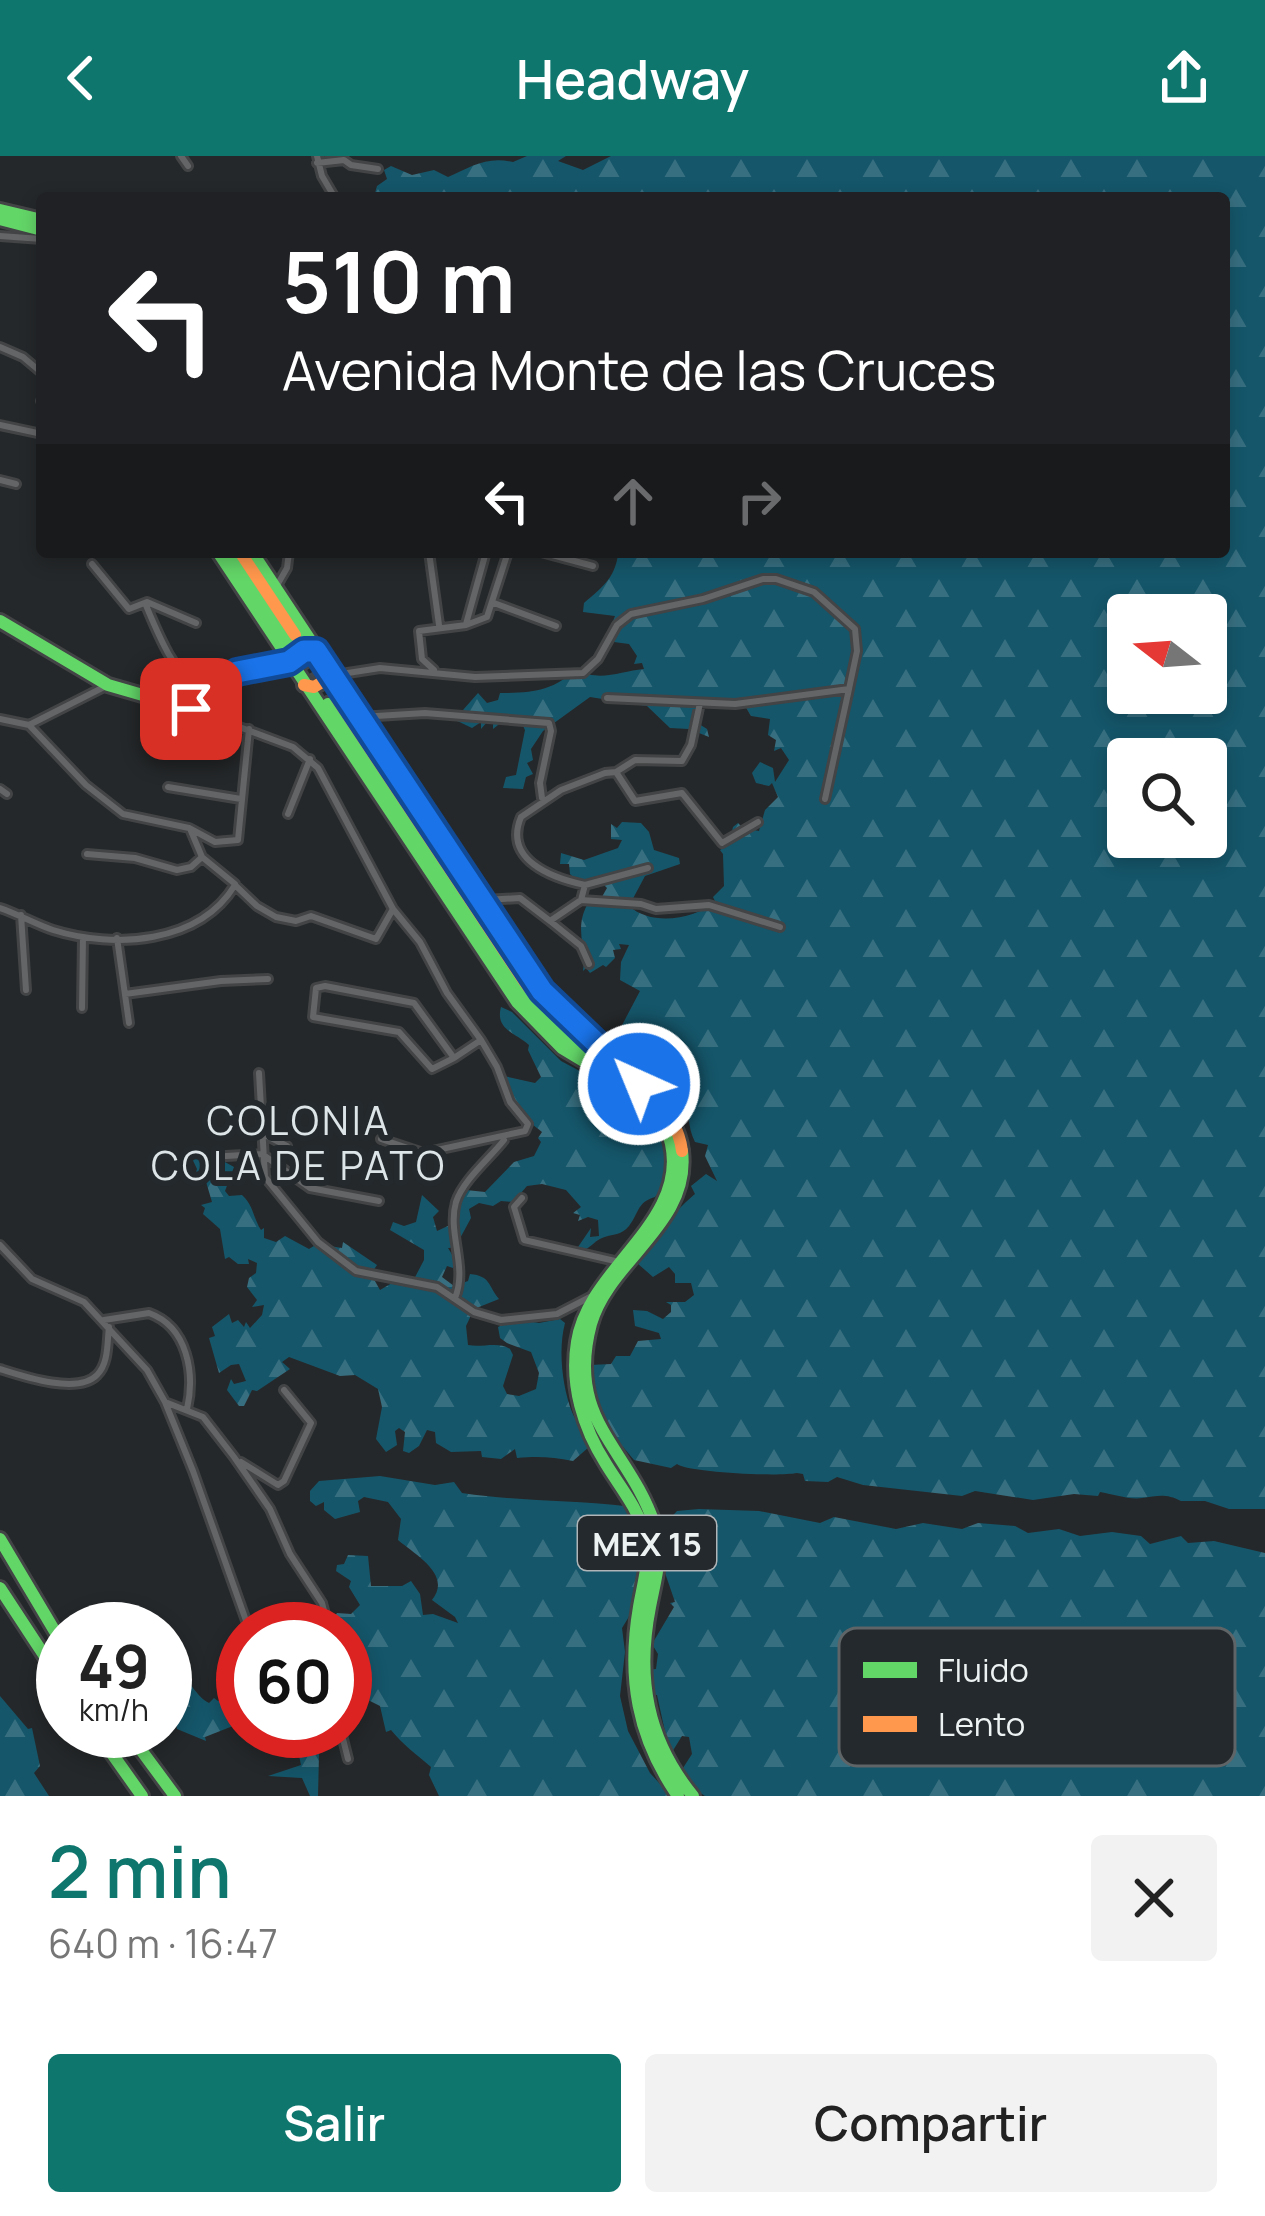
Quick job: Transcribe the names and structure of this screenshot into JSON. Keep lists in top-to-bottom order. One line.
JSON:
{"streets":{"main road":["MEX 15"]},"districts":["COLONIA COLA DE PATO"],"legend":["Fluido","Lento"],"north":"left","page":{"header":"Headway","turn":["510 m","Avenida Monte de las Cruces"],"speed":"49 km/h","limit":"60","heading":["2 min","640 m · 16:47"],"buttons":["Salir","Compartir"]}}
